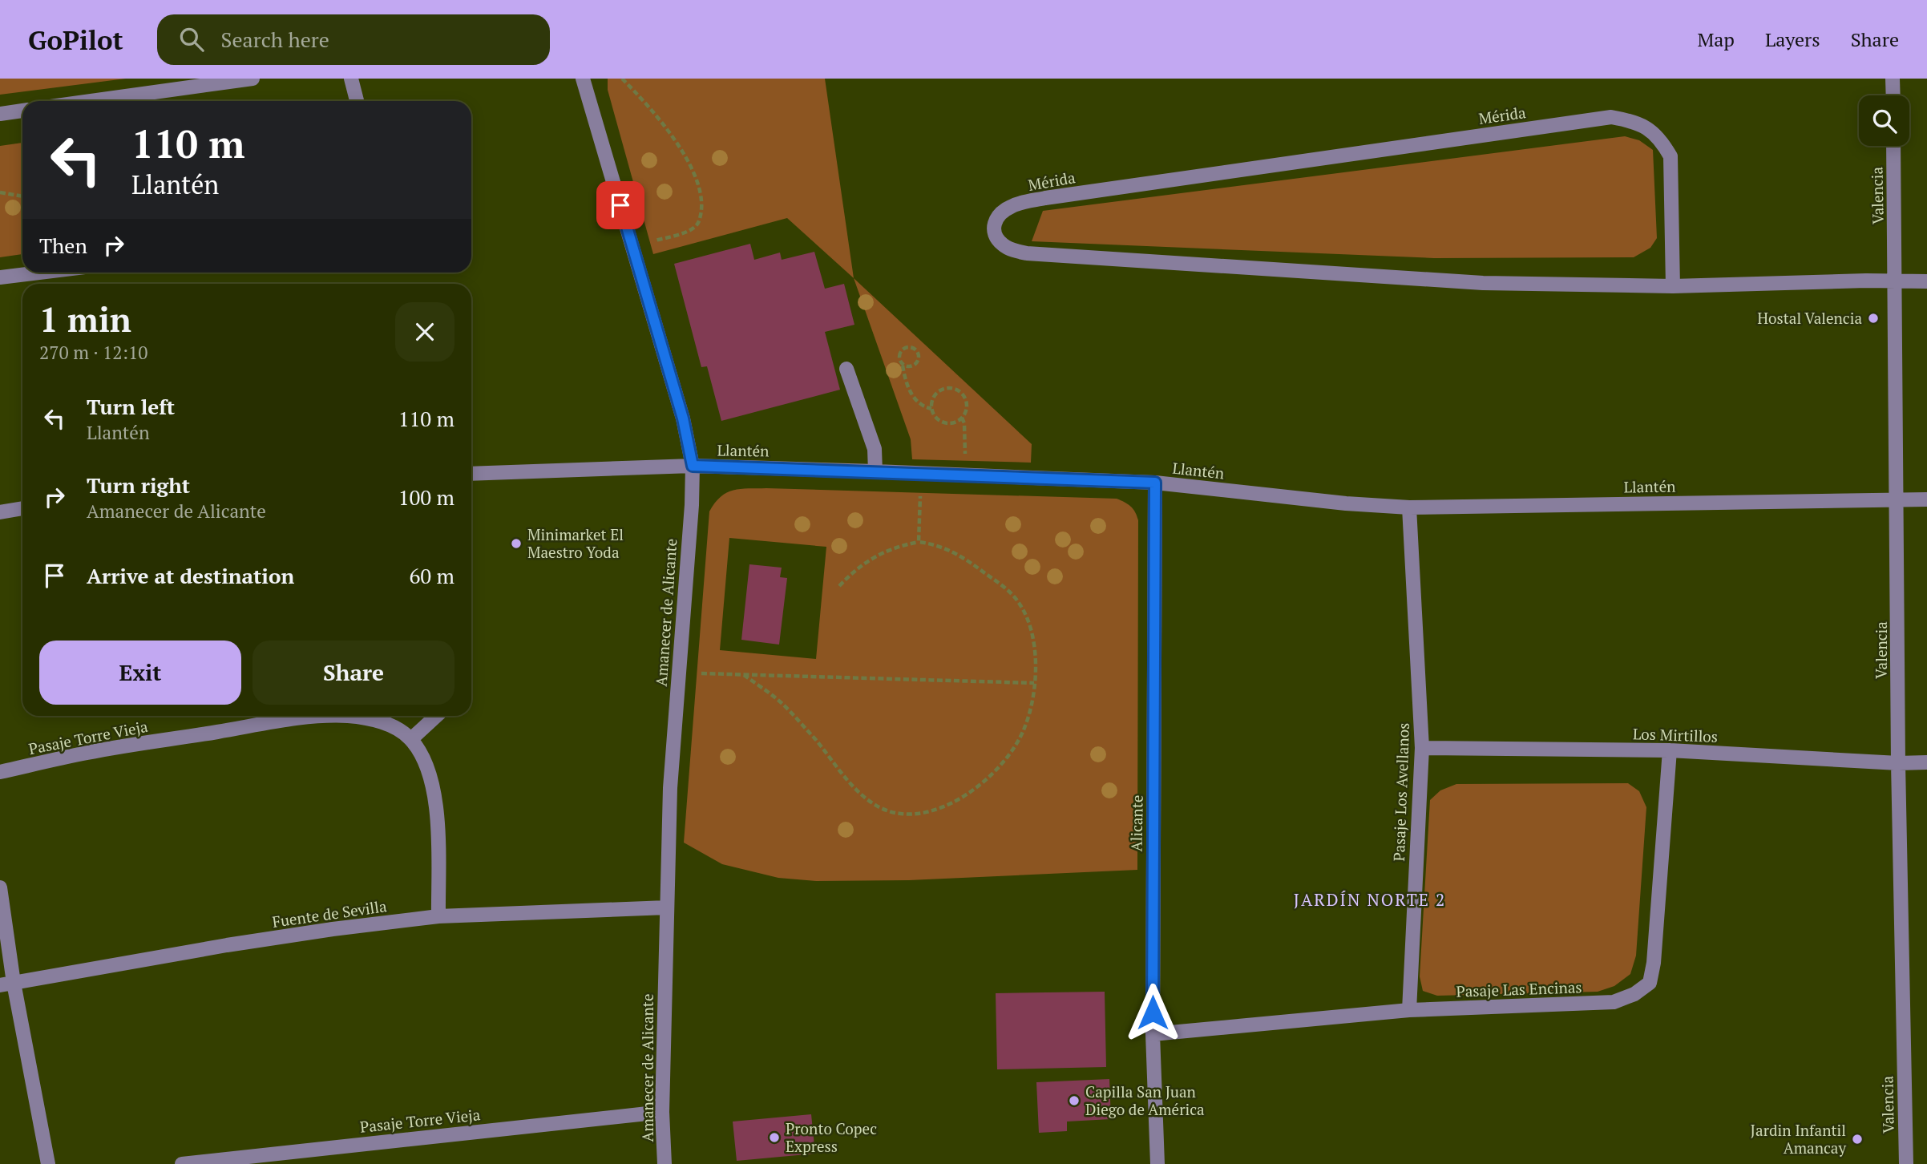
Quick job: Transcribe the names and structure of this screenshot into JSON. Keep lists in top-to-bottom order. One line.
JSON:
{"streets":{"street":["Mérida","Valencia","Llantén","Amanecer de Alicante","Los Mirtillos","Pasaje Torre Vieja","Pasaje Los Avellanos","Alicante","Fuente de Sevilla","Pasaje Las Encinas"]},"crossings":[["Mérida","Valencia"],["Valencia","Llantén"],["Valencia","Los Mirtillos"],["Llantén","Amanecer de Alicante"],["Llantén","Pasaje Los Avellanos"],["Llantén","Alicante"],["Amanecer de Alicante","Pasaje Torre Vieja"],["Amanecer de Alicante","Fuente de Sevilla"],["Los Mirtillos","Pasaje Los Avellanos"],["Los Mirtillos","Pasaje Las Encinas"],["Pasaje Torre Vieja","Fuente de Sevilla"],["Pasaje Los Avellanos","Pasaje Las Encinas"],["Alicante","Pasaje Las Encinas"]],"districts":["JARDÍN NORTE 2"],"places":["Hostal Valencia","Minimarket El Maestro Yoda","Capilla San Juan Diego de América","Pronto Copec Express","Jardin Infantil Amancay"],"page":{"header":"GoPilot","search":"Search here","nav":["Map","Layers","Share"],"turn":["110 m","Llantén"],"then":"Then","heading":["1 min","270 m · 12:10"],"list":[{"name":"Turn left","note":"Llantén","value":"110 m"},{"name":"Turn right","note":"Amanecer de Alicante","value":"100 m"},{"name":"Arrive at destination","value":"60 m"}],"buttons":["Exit","Share"]}}
